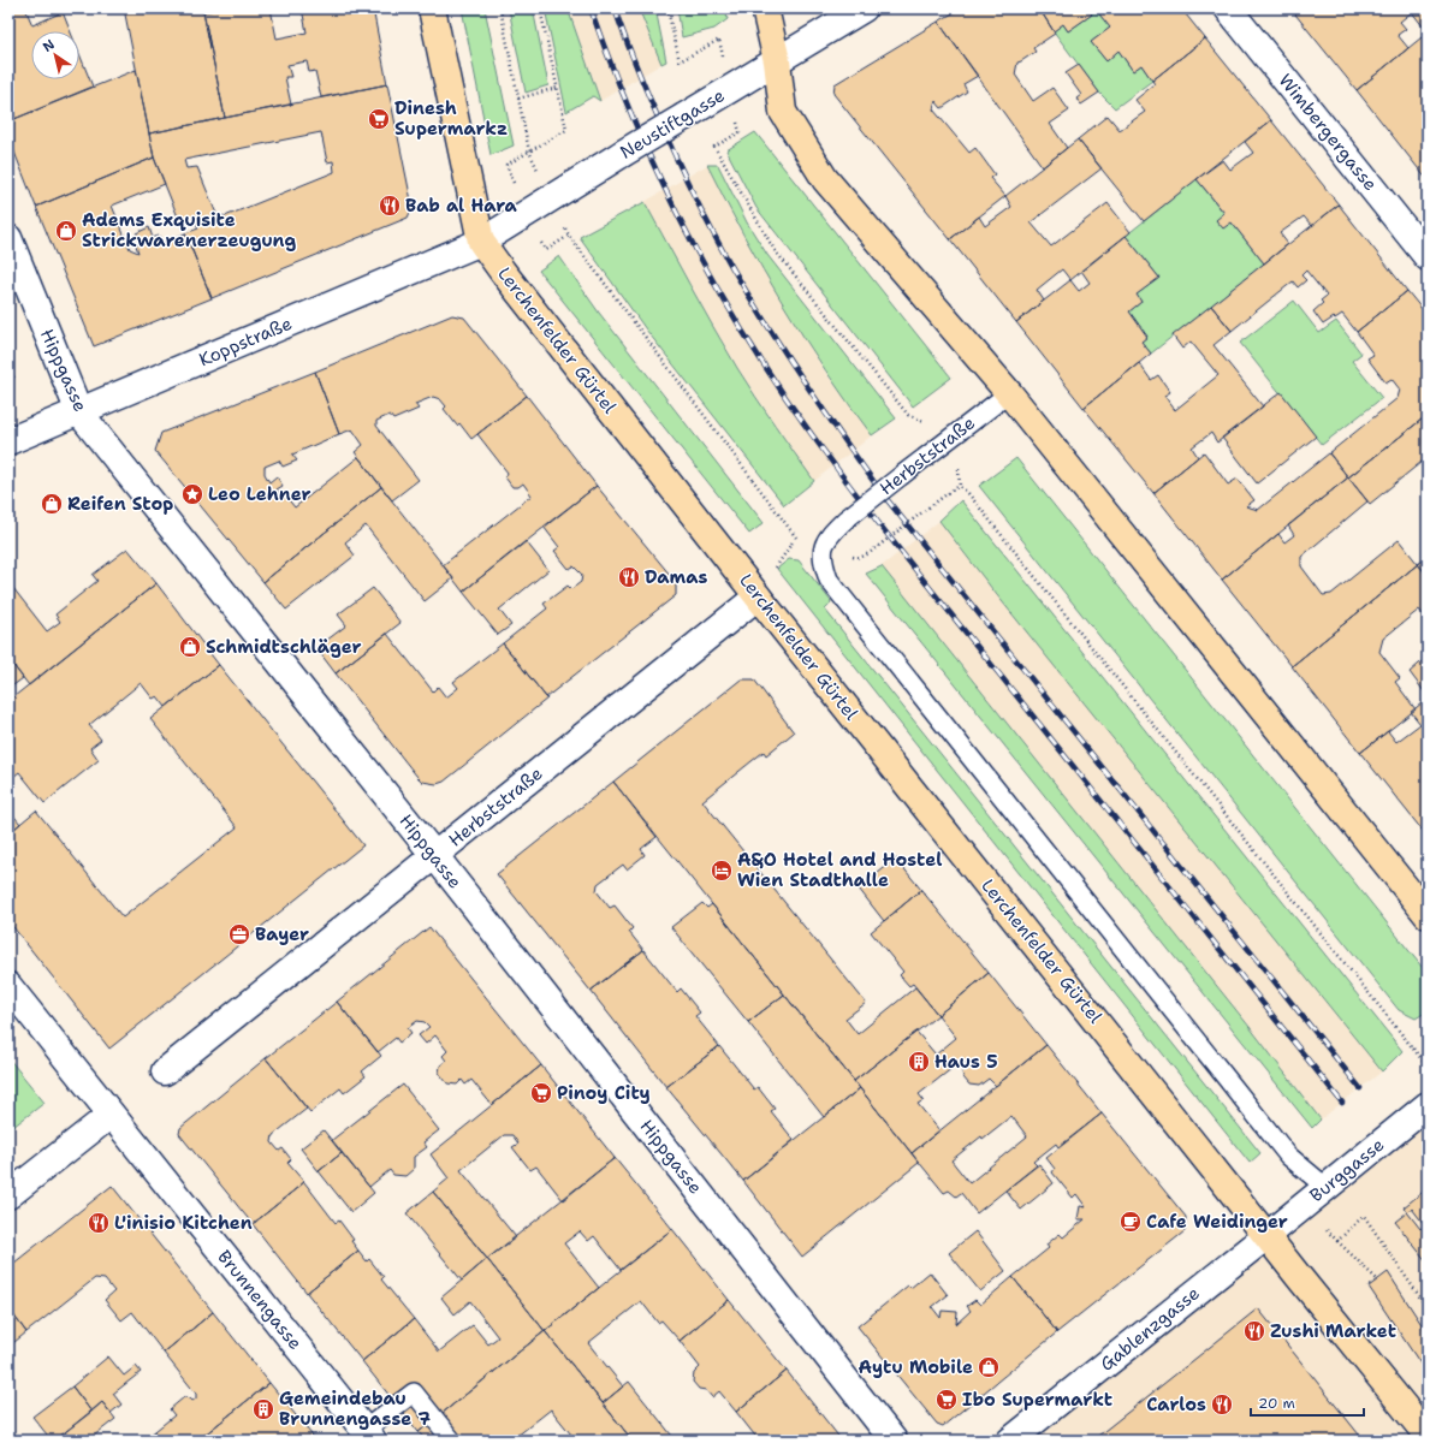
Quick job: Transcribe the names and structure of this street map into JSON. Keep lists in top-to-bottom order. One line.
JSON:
{"streets":{"main road":["Lerchenfelder Gürtel"],"street":["Neustiftgasse","Wimbergergasse","Koppstraße","Hippgasse","Herbststraße","Burggasse","Brunnengasse","Gablenzgasse"]},"crossings":[["Neustiftgasse","Lerchenfelder Gürtel"],["Neustiftgasse","Koppstraße"],["Lerchenfelder Gürtel","Koppstraße"],["Lerchenfelder Gürtel","Herbststraße"],["Lerchenfelder Gürtel","Burggasse"],["Lerchenfelder Gürtel","Gablenzgasse"],["Koppstraße","Hippgasse"],["Hippgasse","Herbststraße"],["Herbststraße","Burggasse"],["Burggasse","Gablenzgasse"]],"places":{"supermarket":["Dinesh Supermarkz","Pinoy City","Ibo Supermarkt"],"restaurant":["Bab al Hara","Damas","L'inisio Kitchen","Zushi Market","Carlos"],"shop":["Adems Exquisite Strickwarenerzeugung","Reifen Stop","Schmidtschläger","Aytu Mobile"],"place":["Leo Lehner"],"hotel":["A&O Hotel and Hostel Wien Stadthalle"],"office":["Bayer"],"building":["Haus 5","Gemeindebau Brunnengasse 7"],"cafe":["Cafe Weidinger"]},"scale_bar":"20 m","north":"top left"}
